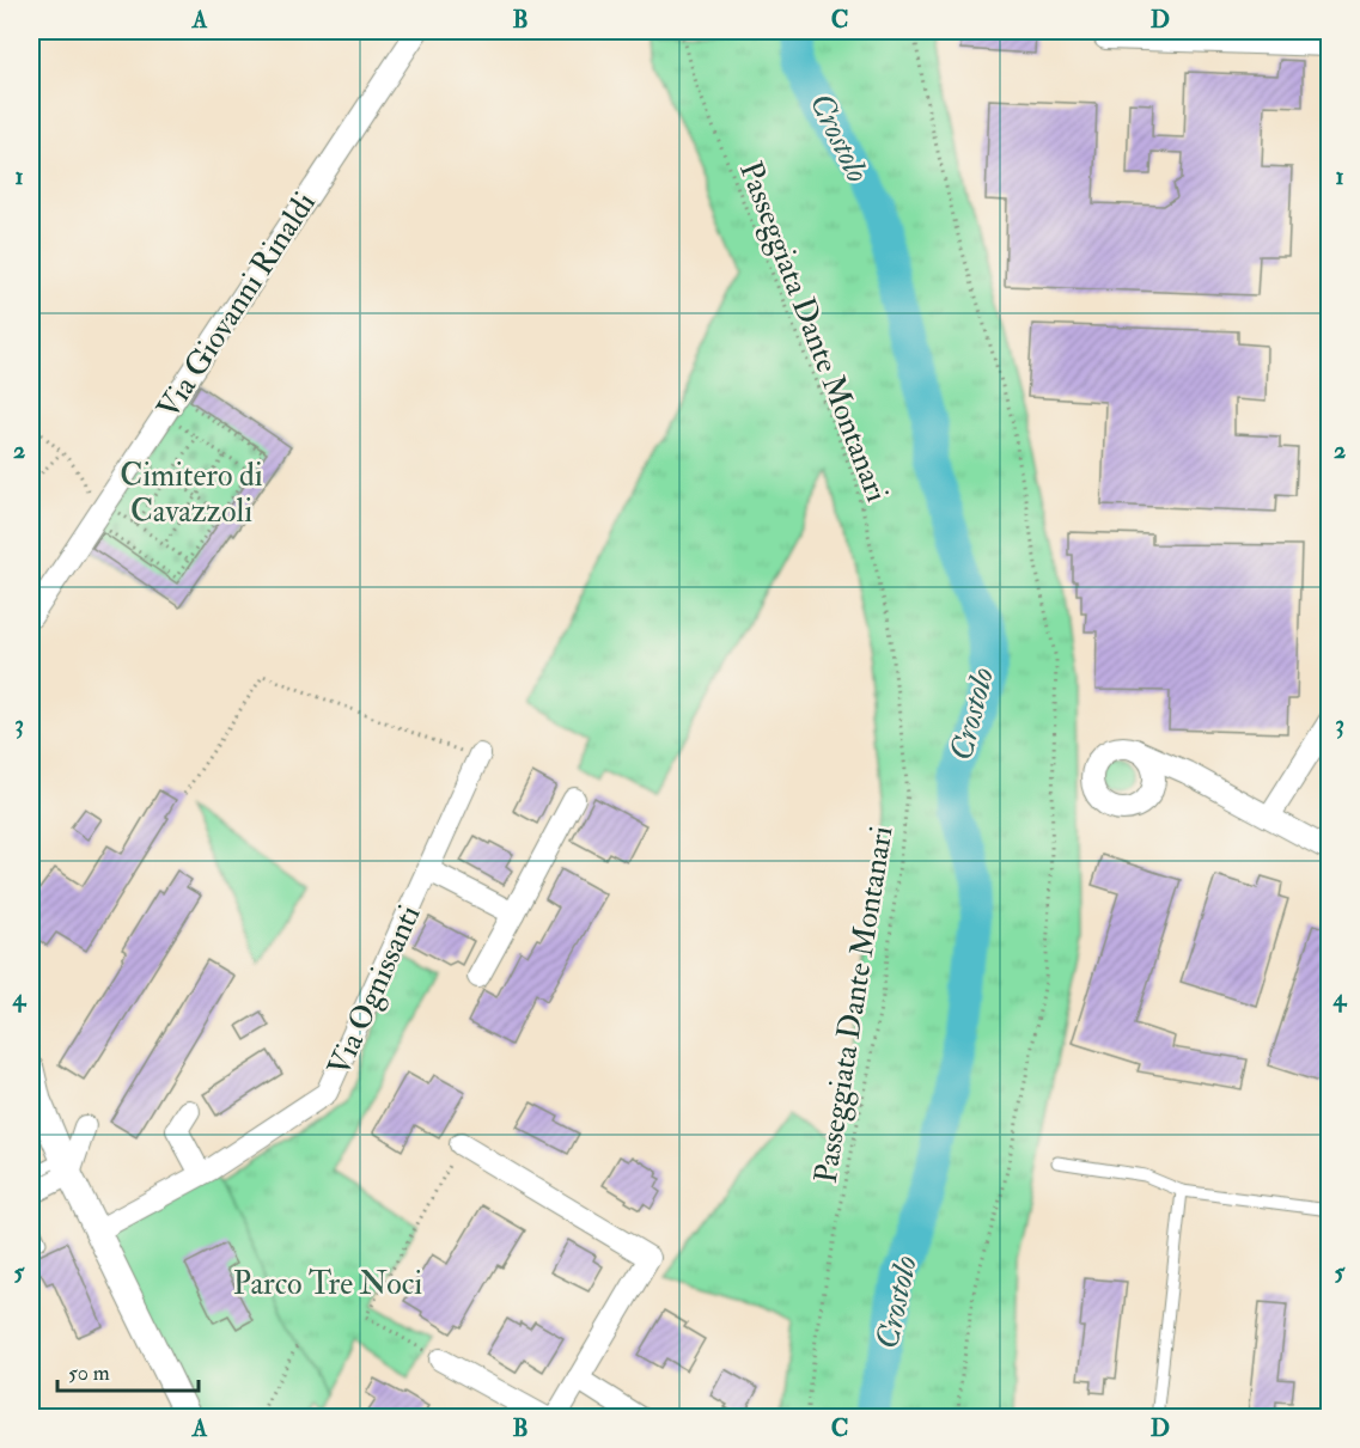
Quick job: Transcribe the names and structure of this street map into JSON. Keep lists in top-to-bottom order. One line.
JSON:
{"streets":{"street":["Via Giovanni Rinaldi","Via Ognissanti"],"path":["Passeggiata Dante Montanari"]},"water":["Crostolo"],"parks":["Cimitero di Cavazzoli","Parco Tre Noci"],"scale_bar":"50 m","grid":{"columns":["A","B","C","D"],"rows":["1","2","3","4","5"]}}
